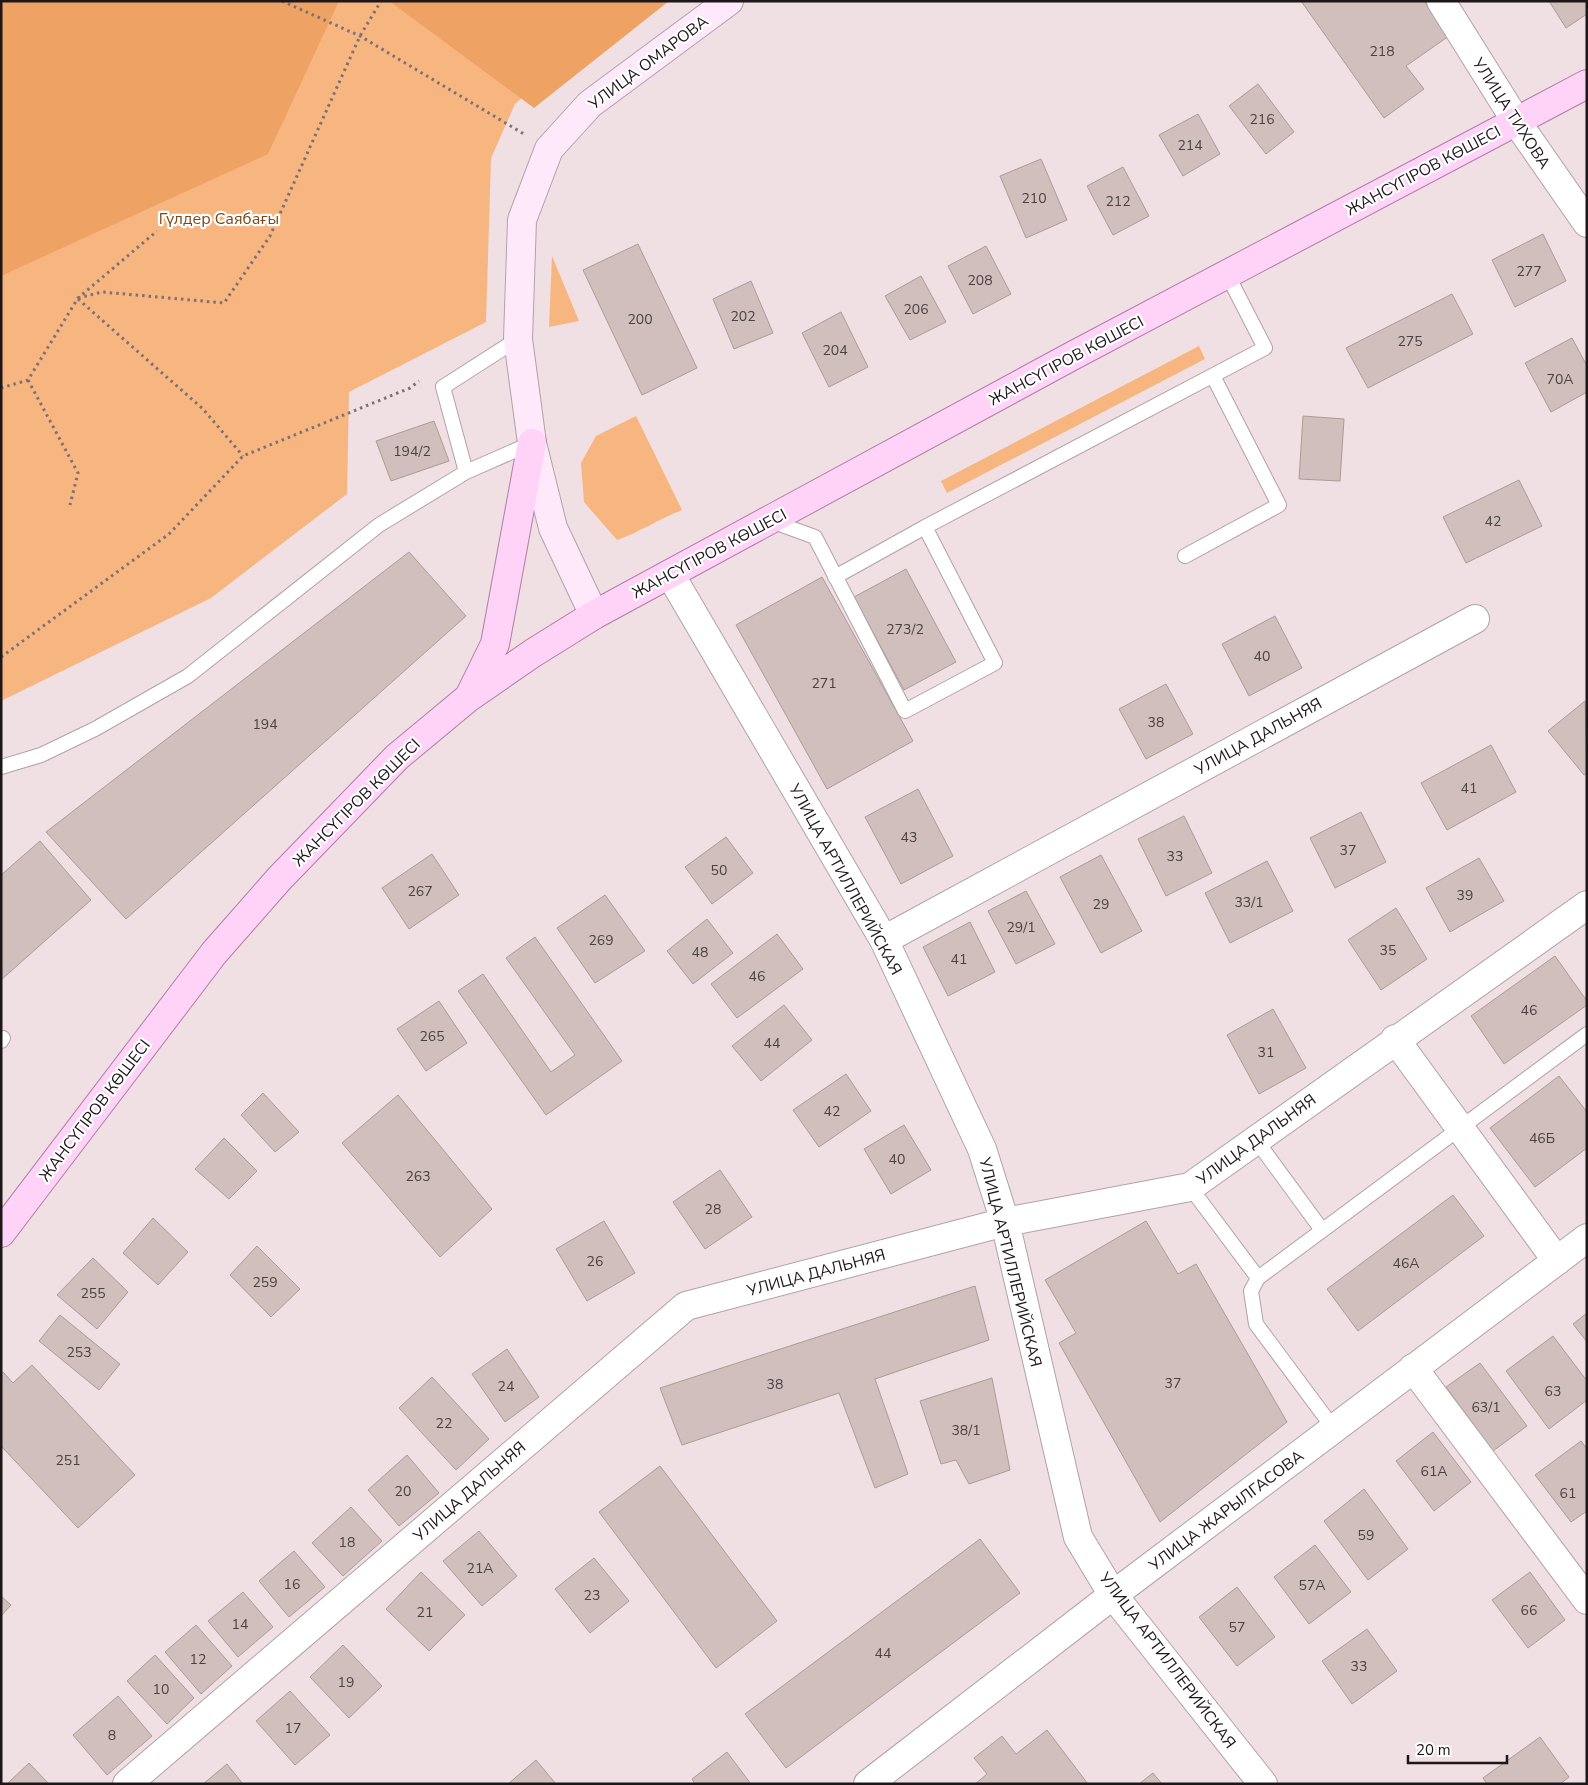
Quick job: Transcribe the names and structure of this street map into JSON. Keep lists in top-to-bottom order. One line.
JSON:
{"streets":{"main road":["УЛИЦА ОМАРОВА","ЖАНСҮГІРОВ КӨШЕСІ"],"street":["УЛИЦА ТИХОВА","УЛИЦА ДАЛЬНЯЯ","УЛИЦА АРТИЛЛЕРИЙСКАЯ","УЛИЦА ЖАРЫЛГАСОВА"]},"crossings":[["УЛИЦА ОМАРОВА","ЖАНСҮГІРОВ КӨШЕСІ"],["УЛИЦА ТИХОВА","ЖАНСҮГІРОВ КӨШЕСІ"],["ЖАНСҮГІРОВ КӨШЕСІ","УЛИЦА АРТИЛЛЕРИЙСКАЯ"],["УЛИЦА ДАЛЬНЯЯ","УЛИЦА АРТИЛЛЕРИЙСКАЯ"],["УЛИЦА АРТИЛЛЕРИЙСКАЯ","УЛИЦА ЖАРЫЛГАСОВА"]],"parks":["Гүлдер Саябағы"],"house_numbers":["218","216","214","210","212","277","208","206","202","200","275","204","70А","194/2","42","273/2","40","271","38","194","41","43","37","33","50","267","39","33/1","29","29/1","269","35","48","41","46","46","265","44","31","42","46Б","40","263","28","26","46А","259","255","253","37","38","24","63","63/1","22","38/1","251","61А","20","61","59","18","21А","16","57А","23","66","21","14","57","44","12","33","19","10","17","8"],"scale_bar":"20 m"}
